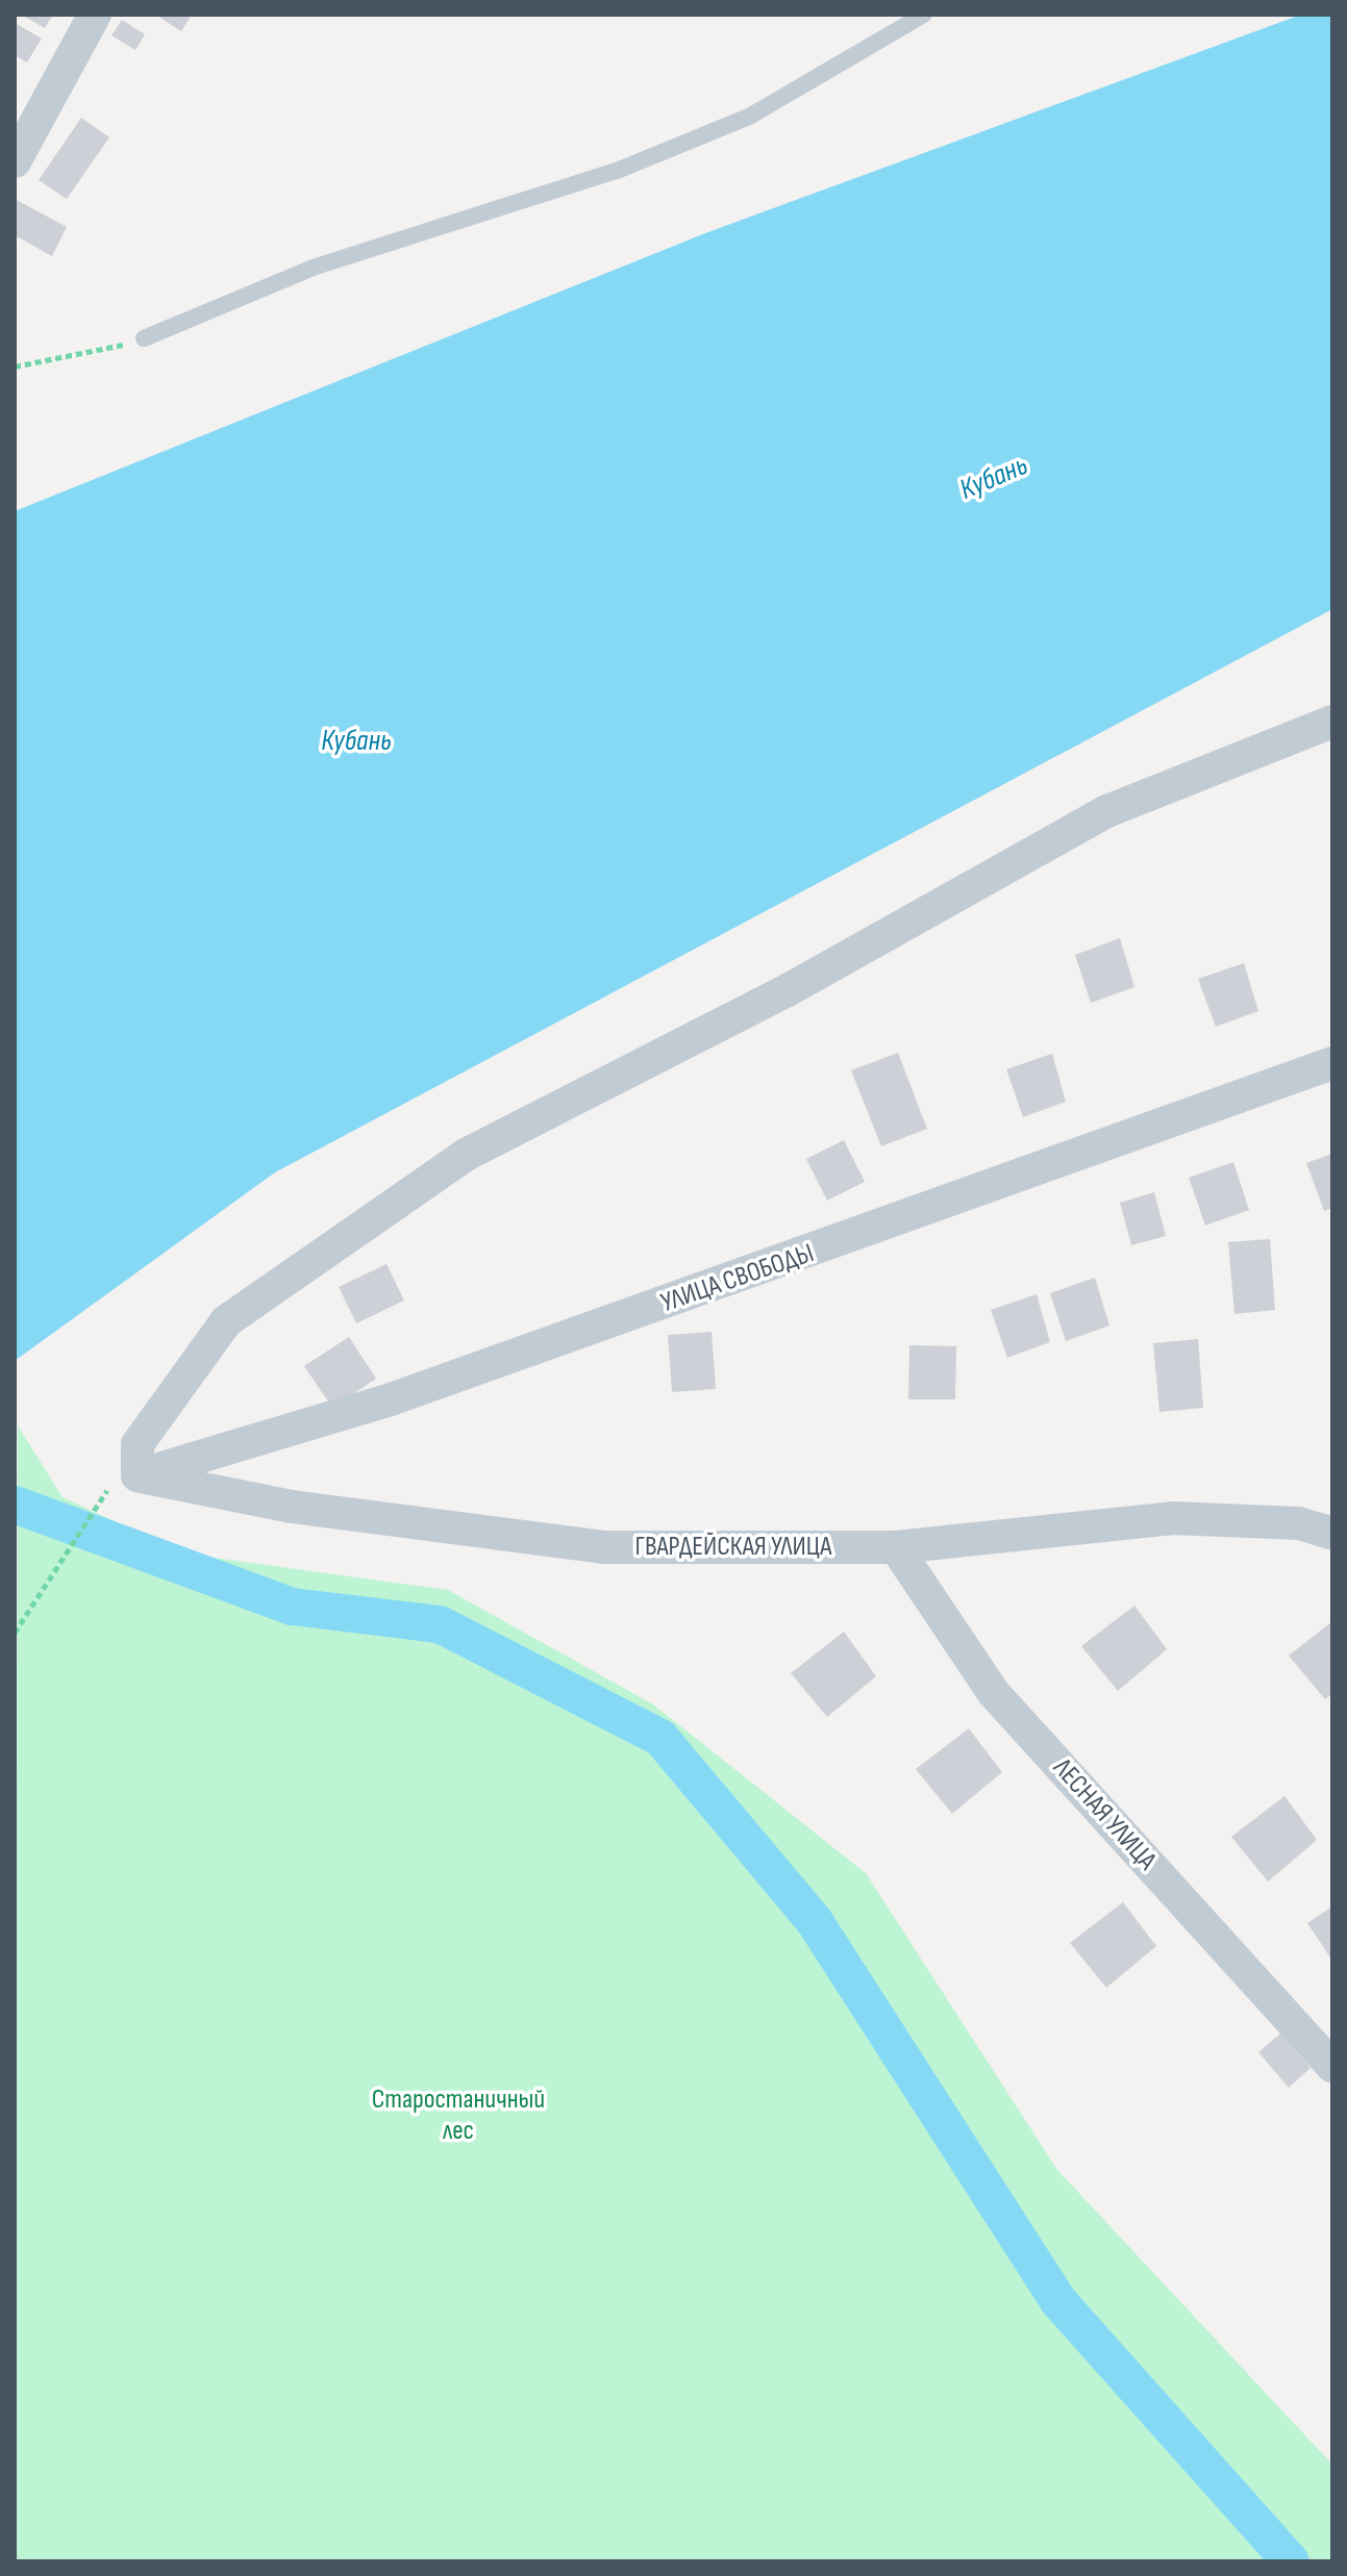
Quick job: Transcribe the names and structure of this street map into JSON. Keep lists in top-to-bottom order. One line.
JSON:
{"streets":{"street":["УЛИЦА СВОБОДЫ","ГВАРДЕЙСКАЯ УЛИЦА","ЛЕСНАЯ УЛИЦА"]},"crossings":[["УЛИЦА СВОБОДЫ","ГВАРДЕЙСКАЯ УЛИЦА"],["ГВАРДЕЙСКАЯ УЛИЦА","ЛЕСНАЯ УЛИЦА"]],"water":["Кубань"],"parks":["Старостаничный лес"]}
